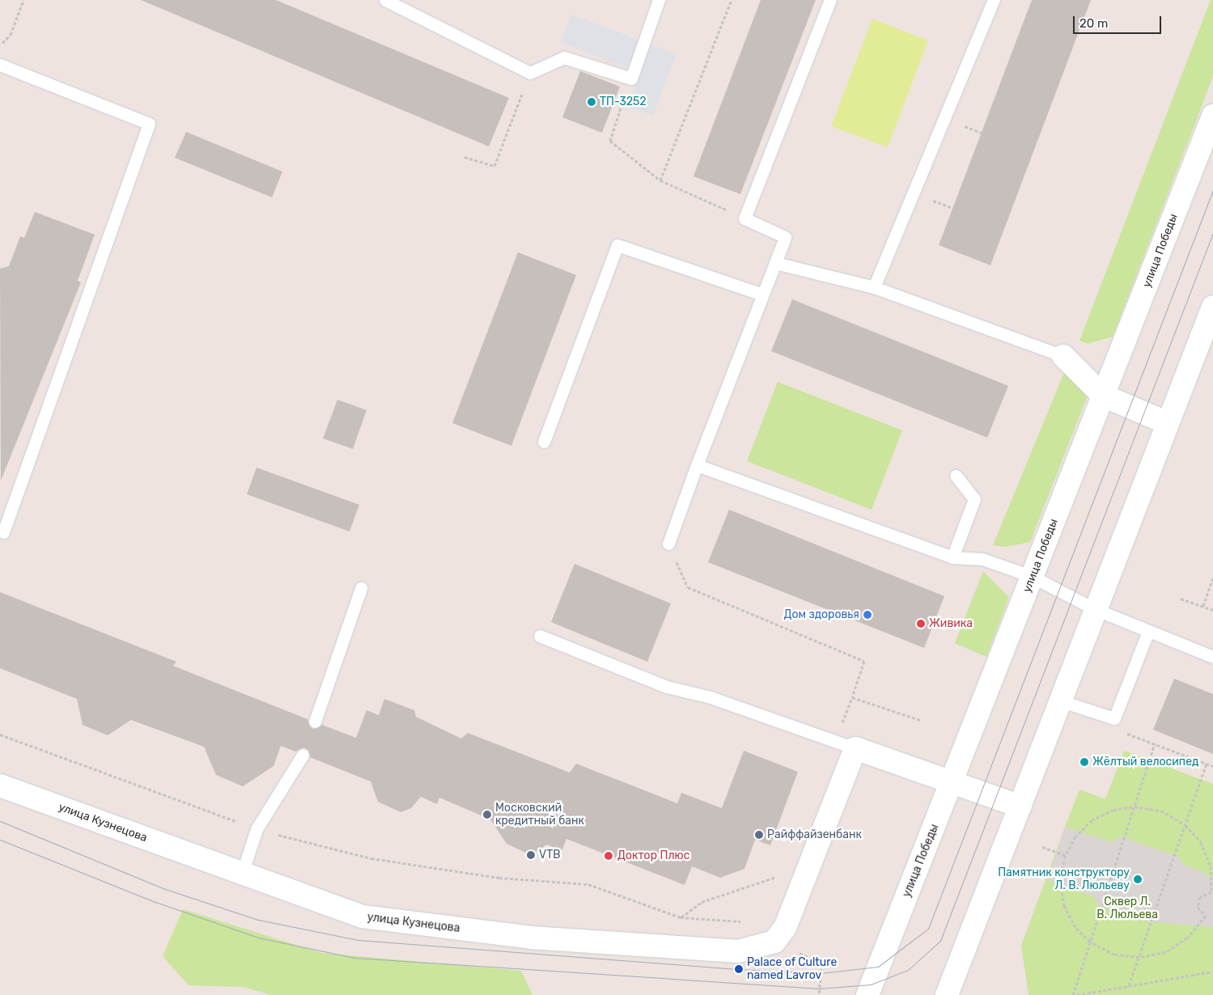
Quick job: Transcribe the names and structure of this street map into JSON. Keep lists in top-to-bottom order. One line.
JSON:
{"streets":{"main road":["улица Победы","улица Кузнецова"]},"parks":["Сквер Л. В. Люльева"],"places":["ТП-3252","Дом здоровья","Живика","Жёлтый велосипед","Московский кредитный банк","Райффайзенбанк","VTB","Доктор Плюс","Памятник конструктору Л. В. Люльеву","Palace of Culture named Lavrov"],"scale_bar":"20 m"}
